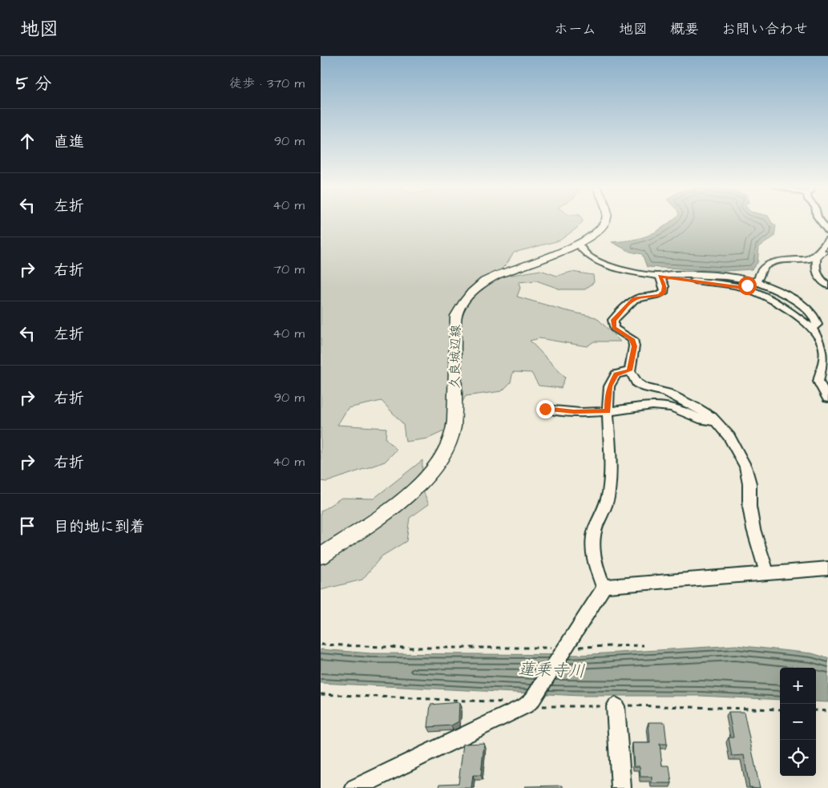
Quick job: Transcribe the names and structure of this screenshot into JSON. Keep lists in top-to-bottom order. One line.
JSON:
{"streets":{"main road":["久良城辺線"]},"water":["蓮乗寺川"],"page":{"header":"地図","nav":["ホーム","地図","概要","お問い合わせ"],"heading":["5 分","徒歩 · 370 m"],"list":[["直進","90 m"],["左折","40 m"],["右折","70 m"],["左折","40 m"],["右折","90 m"],["右折","40 m"],"目的地に到着"],"map_buttons":["+","−"]}}
